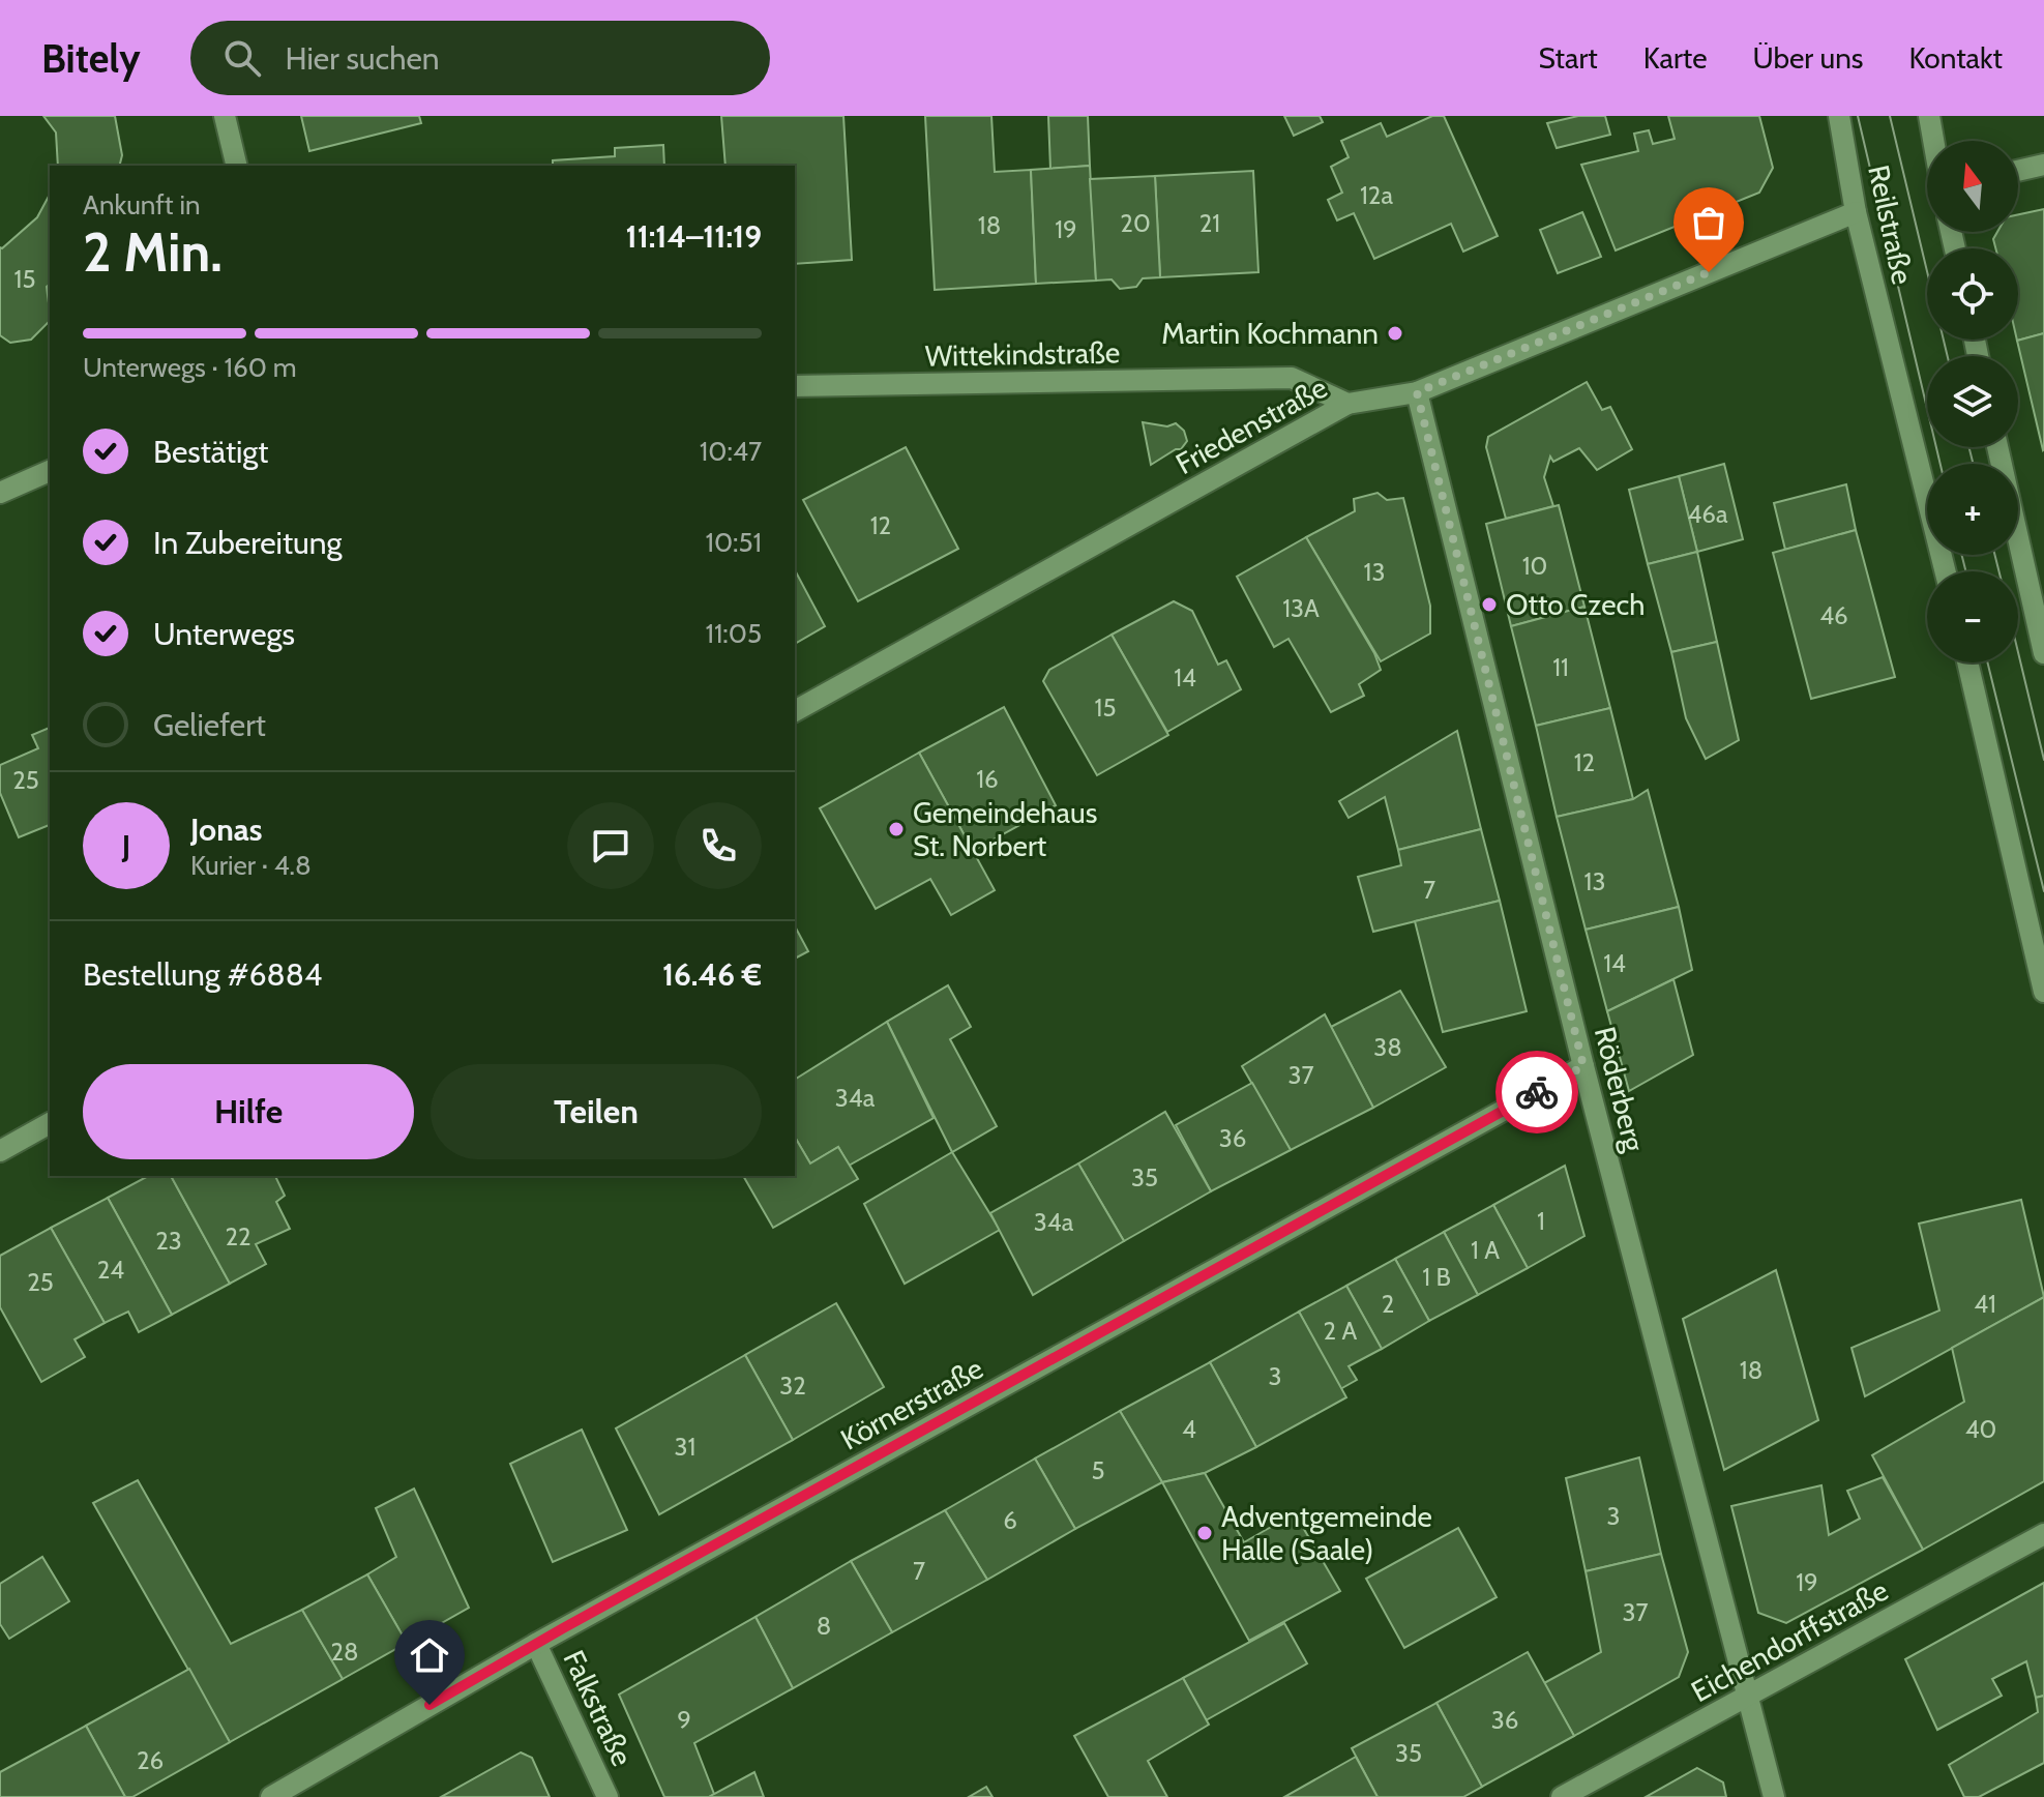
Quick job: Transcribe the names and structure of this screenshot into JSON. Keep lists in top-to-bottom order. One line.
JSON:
{"streets":{"street":["Reilstraße","Wittekindstraße","Friedenstraße","Röderberg","Körnerstraße","Eichendorffstraße","Falkstraße"]},"crossings":[["Reilstraße","Friedenstraße"],["Wittekindstraße","Friedenstraße"],["Friedenstraße","Röderberg"],["Röderberg","Körnerstraße"],["Röderberg","Eichendorffstraße"],["Körnerstraße","Falkstraße"]],"places":["Martin Kochmann","Otto Czech","Gemeindehaus St. Norbert","Adventgemeinde Halle (Saale)"],"house_numbers":["12a","20","21","18","19","15","46a","12","10","13","13A","46","11","14","15","12","16","25","13","7","14","38","37","34a","36","35","1","34a","22","23","1 A","24","1 B","25","2","41","2 A","18","3","32","4","40","31","5","3","6","7","19","37","8","28","9","36","35","26"],"north":"top","page":{"header":"Bitely","search":"Hier suchen","nav":["Start","Karte","Über uns","Kontakt"],"map_buttons":["+","−"],"heading":["2 Min.","Ankunft in","11:14–11:19"],"panel":["Jonas","Kurier · 4.8","Bestellung #6884","16.46 €"],"bar":"Unterwegs · 160 m","list":[["Bestätigt","10:47"],["In Zubereitung","10:51"],["Unterwegs","11:05"],"Geliefert"],"round":"J","buttons":["Hilfe","Teilen"]}}
